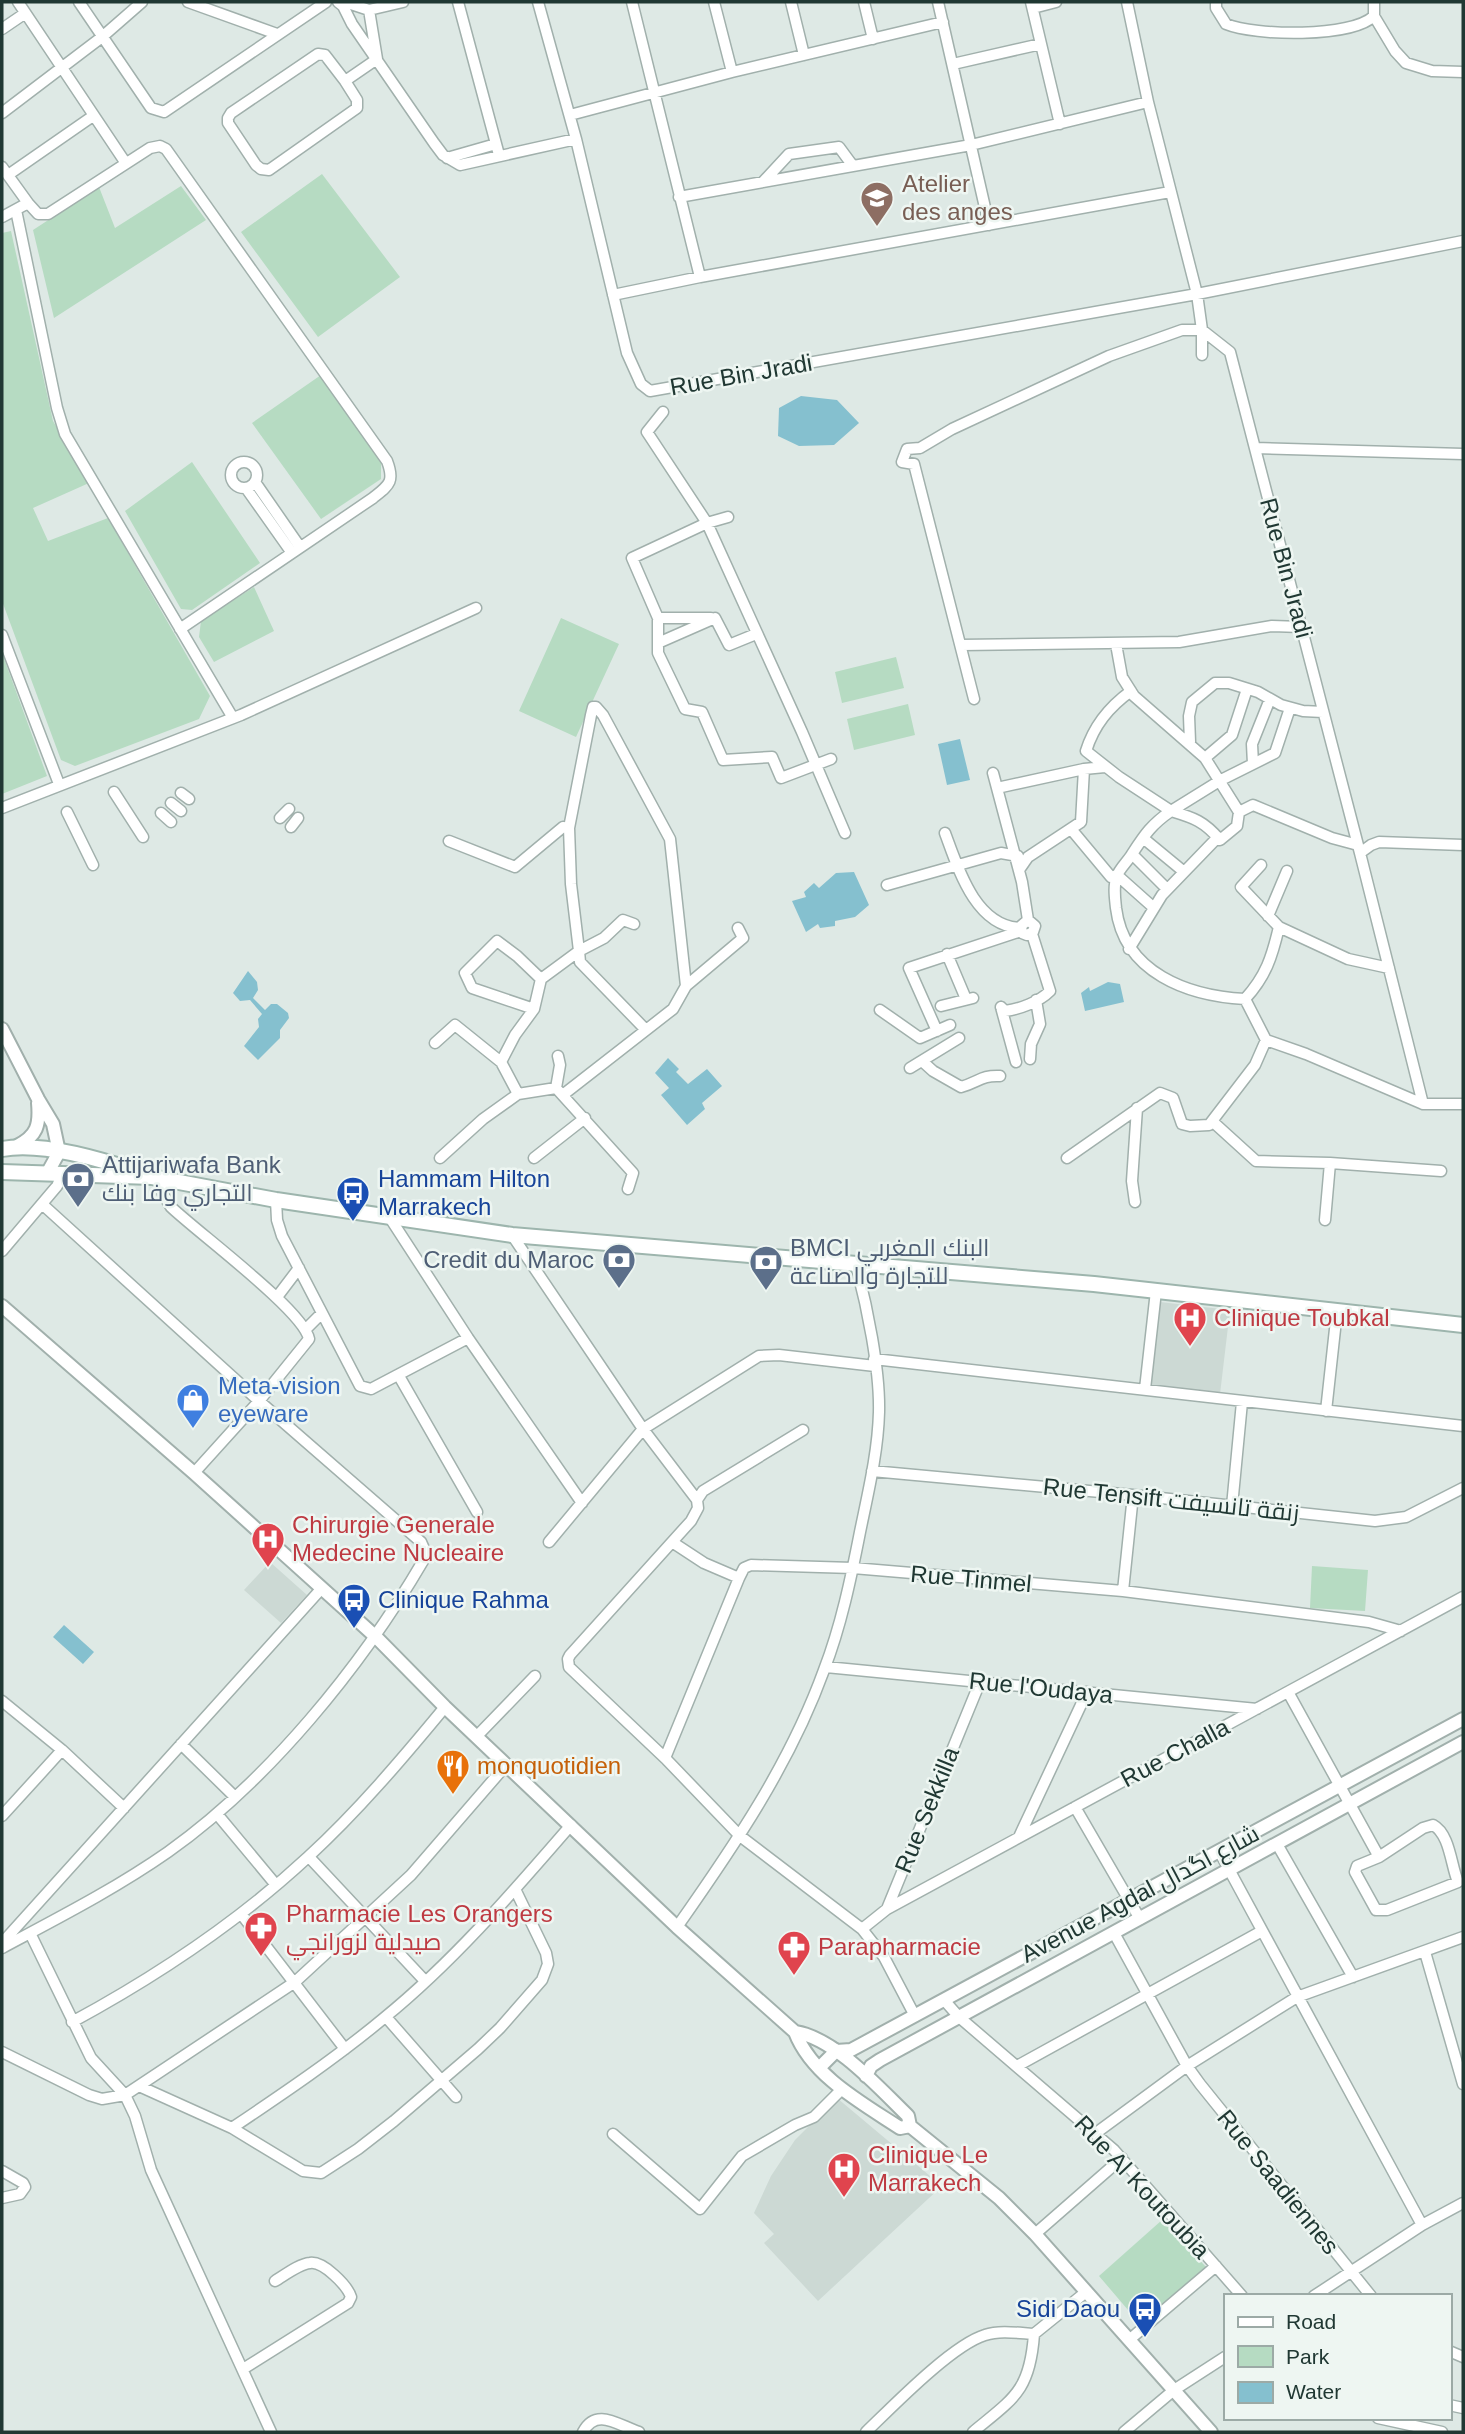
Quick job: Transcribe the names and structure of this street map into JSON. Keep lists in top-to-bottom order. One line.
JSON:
{"streets":{"street":["Rue Bin Jradi","Rue Tensift زنقة تانسيفت","Rue Tinmel","Rue l'Oudaya","Rue Challa","Rue Sekkilla","Avenue Agdal شارع اگدال","Rue Saadiennes","Rue Al Koutoubia"]},"crossings":[["Rue Tinmel","Rue Challa"],["Rue l'Oudaya","Rue Challa"],["Rue l'Oudaya","Rue Sekkilla"],["Rue Challa","Rue Sekkilla"],["Avenue Agdal شارع اگدال","Rue Saadiennes"],["Avenue Agdal شارع اگدال","Rue Al Koutoubia"]],"places":{"school or university":["Atelier des anges"],"bank":["Attijariwafa Bank التجاري وفا بنك","Credit du Maroc","BMCI البنك المغربي للتجارة والصناعة"],"bus stop":["Hammam Hilton Marrakech","Clinique Rahma","Sidi Daou"],"hospital":["Clinique Toubkal","Chirurgie Generale Medecine Nucleaire","Clinique Le Marrakech"],"shop":["Meta-vision eyeware"],"restaurant":["monquotidien"],"pharmacy":["Pharmacie Les Orangers صيدلية لزورانجي","Parapharmacie"]},"legend":["Road","Park","Water"]}
